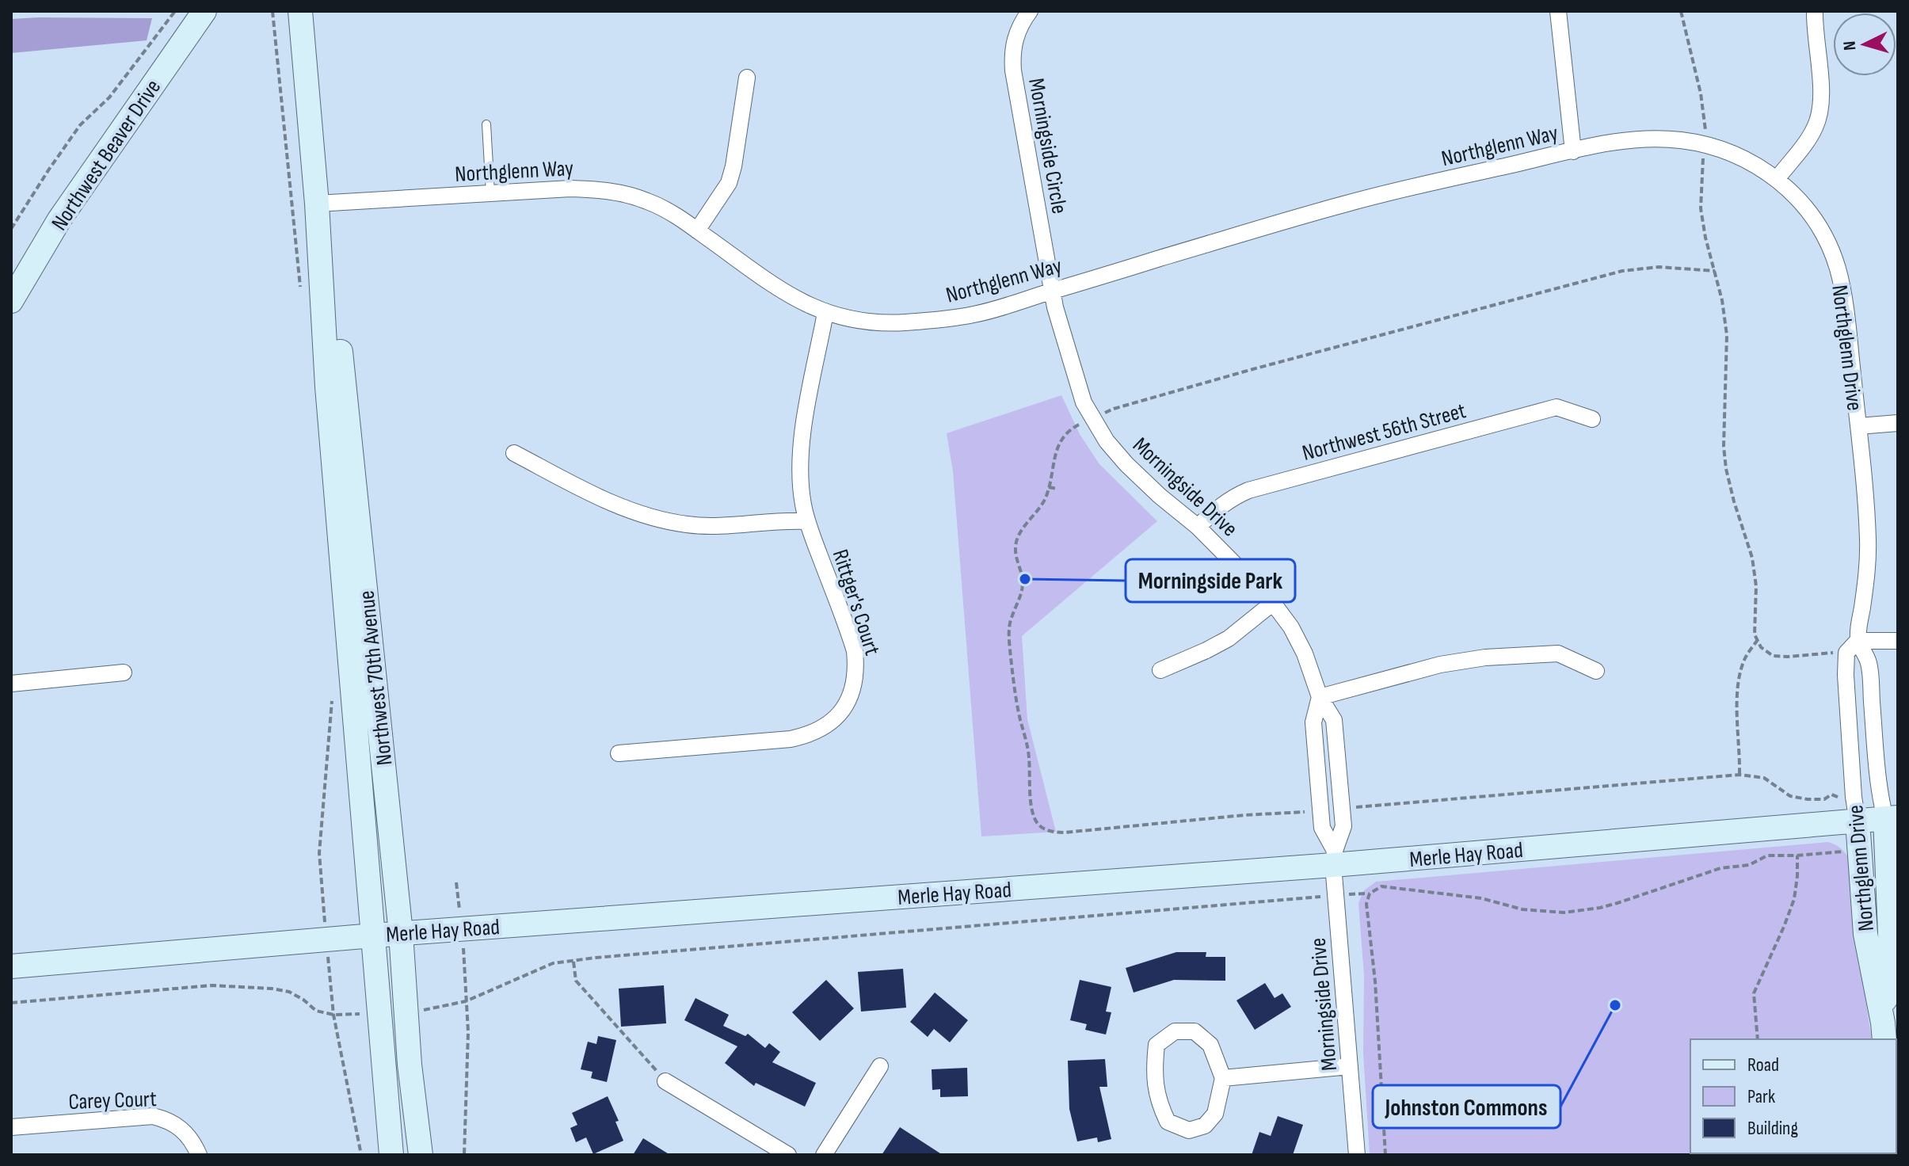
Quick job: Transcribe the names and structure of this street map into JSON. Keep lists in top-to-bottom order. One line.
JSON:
{"streets":{"main road":["Northwest Beaver Drive","Northglenn Drive","Northwest 70th Avenue","Merle Hay Road"],"street":["Northglenn Way","Morningside Circle","Northwest 56th Street","Morningside Drive","Rittger's Court","Carey Court"]},"crossings":[["Northglenn Way","Morningside Circle"],["Northglenn Way","Northglenn Drive"],["Northglenn Way","Morningside Drive"],["Northglenn Way","Rittger's Court"],["Northglenn Way","Northwest 70th Avenue"],["Morningside Circle","Morningside Drive"],["Northglenn Drive","Merle Hay Road"],["Northwest 56th Street","Morningside Drive"],["Morningside Drive","Merle Hay Road"],["Northwest 70th Avenue","Merle Hay Road"]],"places":["Morningside Park","Johnston Commons"],"legend":["Road","Park","Building"],"north":"left"}
